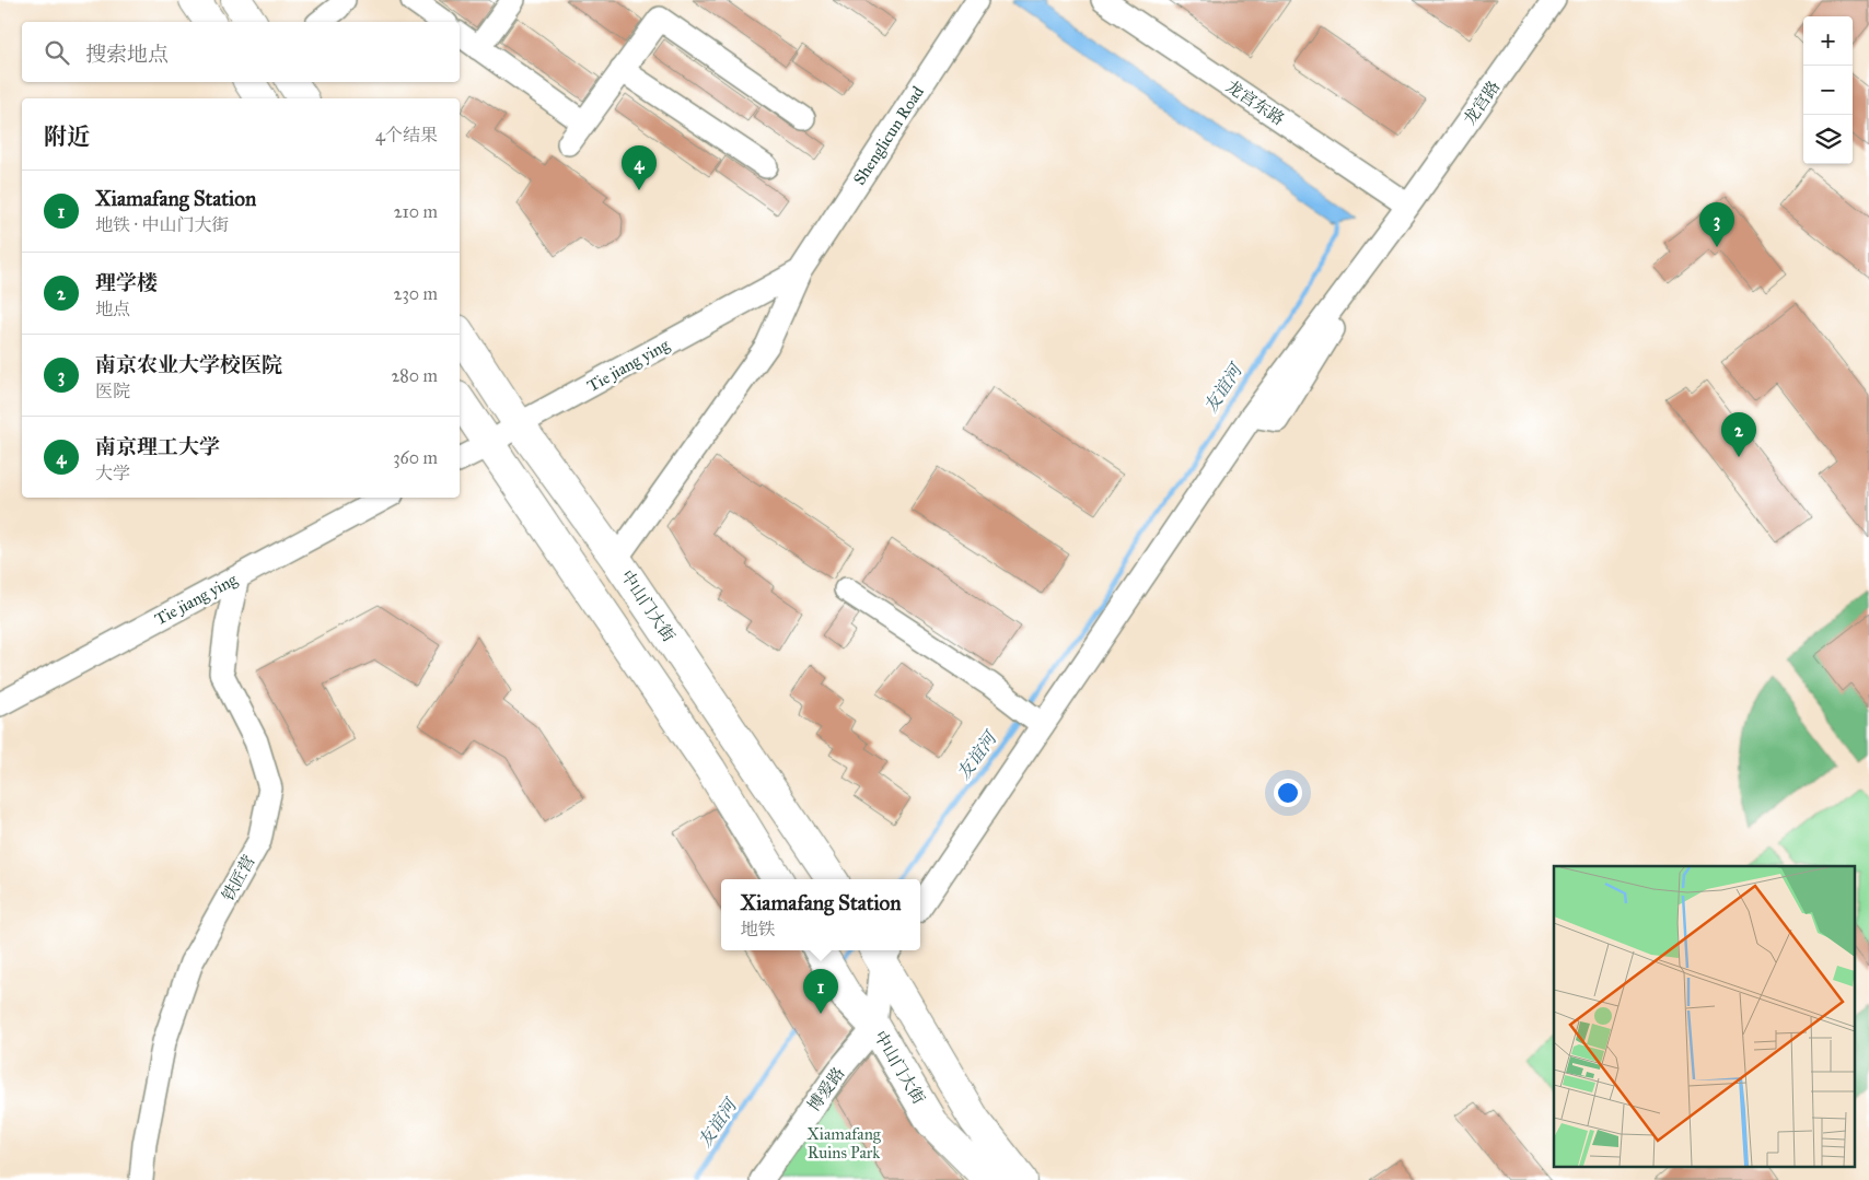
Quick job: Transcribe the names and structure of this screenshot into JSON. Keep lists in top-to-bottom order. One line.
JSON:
{"streets":{"main road":["中山门大街"],"street":["龙宫东路","龙宫路","Shenglicun Road","Tie jiang ying","铁匠营","博爱路"]},"crossings":[["龙宫东路","龙宫路"],["Shenglicun Road","Tie jiang ying"],["Shenglicun Road","中山门大街"],["Tie jiang ying","中山门大街"],["Tie jiang ying","铁匠营"],["中山门大街","博爱路"]],"water":["友谊河"],"parks":["Xiamafang Ruins Park"],"page":{"map_buttons":["+","−"],"search":"搜索地点","heading":["附近","4个结果"],"pins":["4","3","2","1"],"list":[{"mark":"1","name":"Xiamafang Station","note":"地铁 · 中山门大街","value":"210 m"},{"mark":"2","name":"理学楼","note":"地点","value":"230 m"},{"mark":"3","name":"南京农业大学校医院","note":"医院","value":"280 m"},{"mark":"4","name":"南京理工大学","note":"大学","value":"360 m"}],"popup":["Xiamafang Station","地铁"]}}
